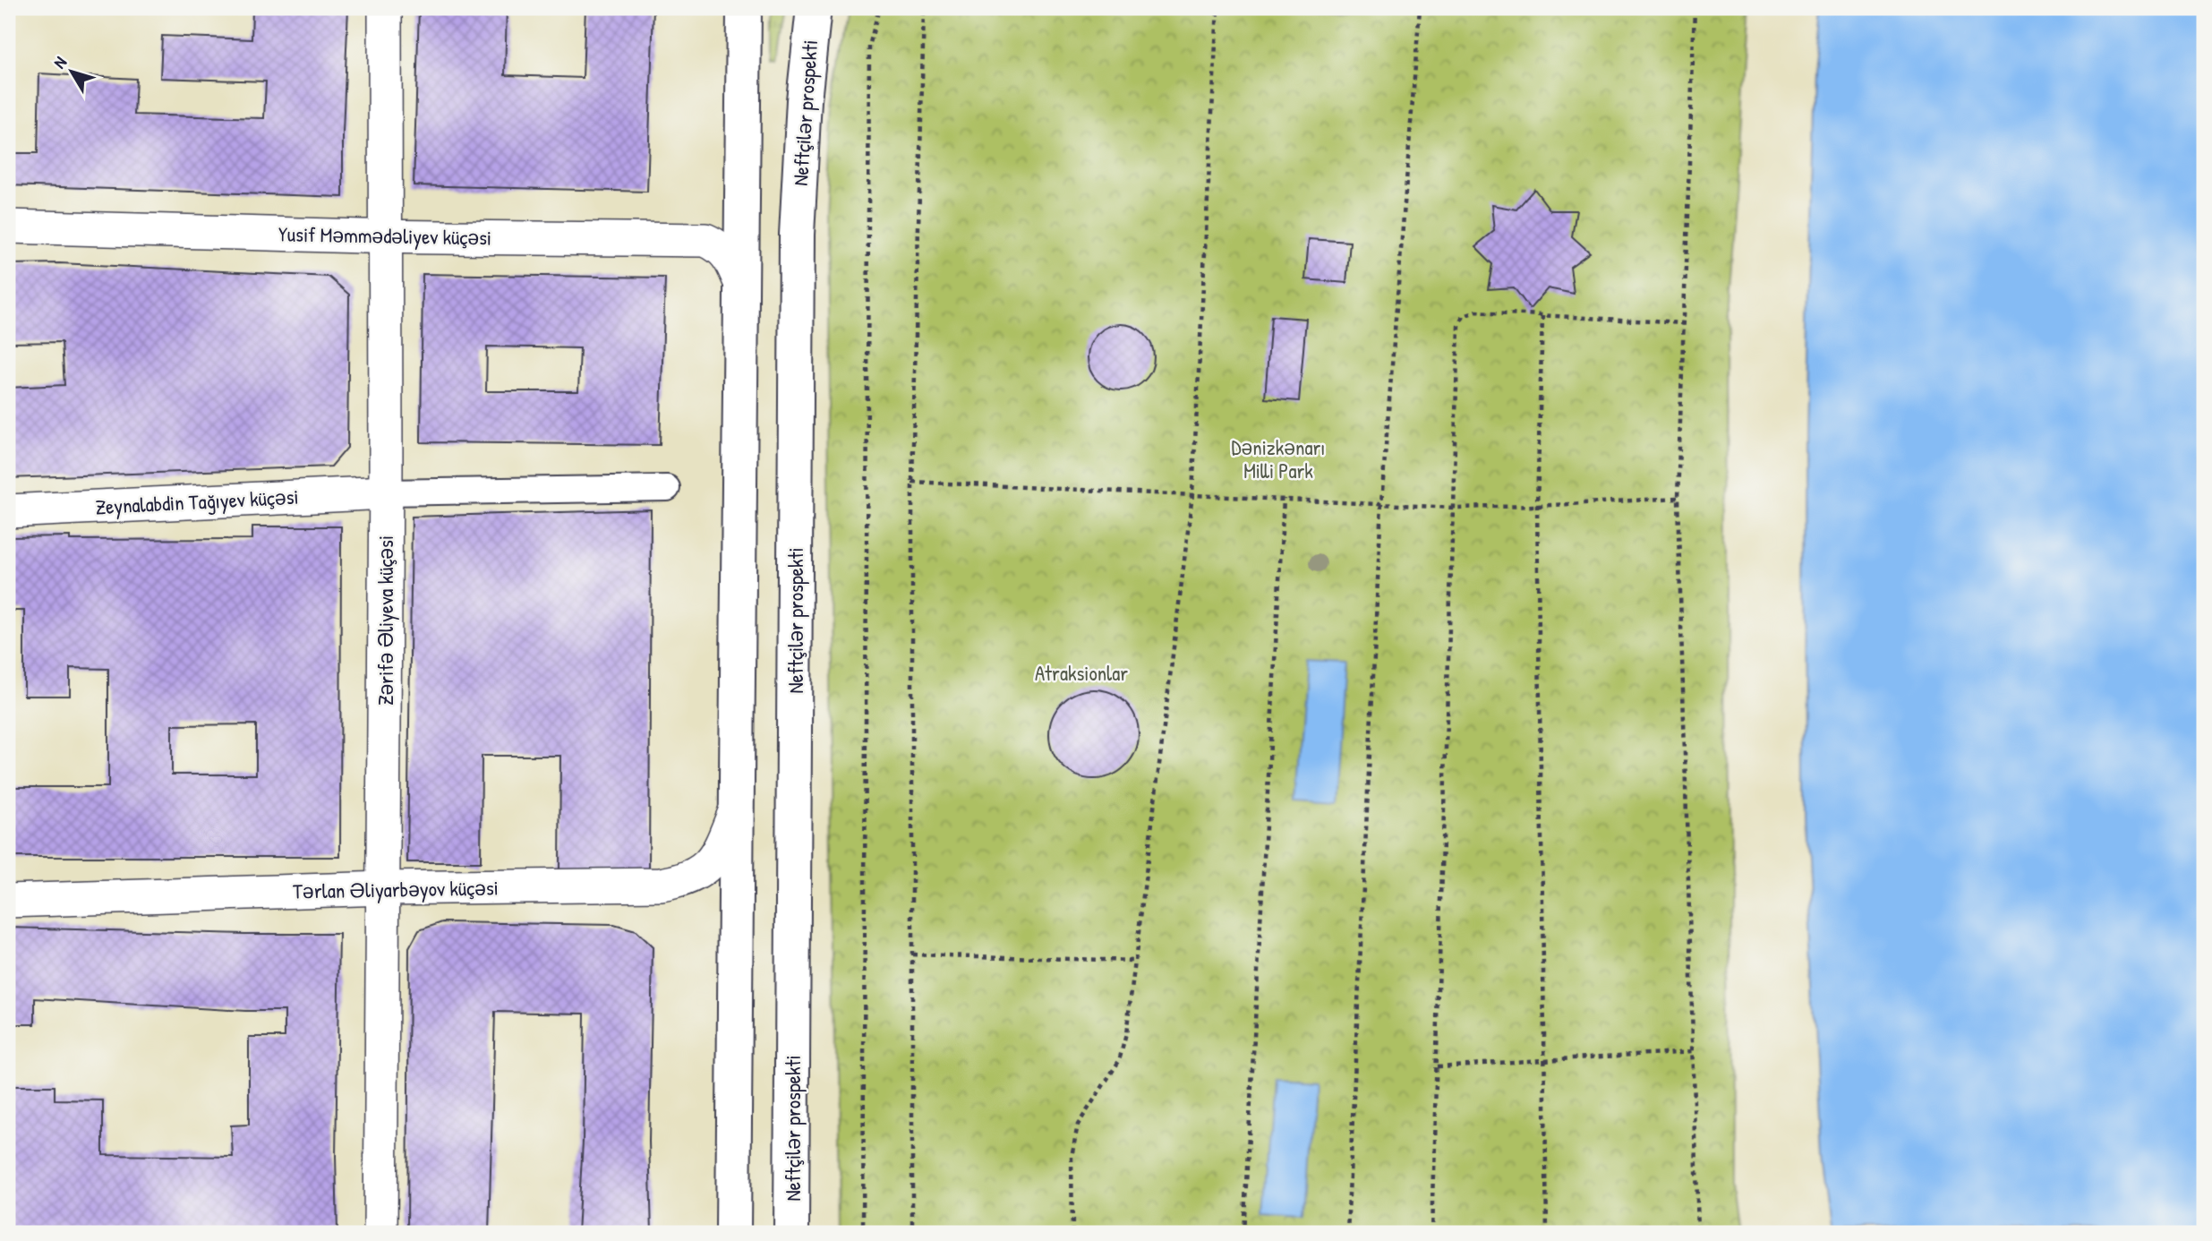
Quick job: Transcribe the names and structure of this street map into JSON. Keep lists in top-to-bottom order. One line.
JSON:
{"streets":{"highway":["Neftçilər prospekti"],"street":["Yusif Məmmədəliyev küçəsi","Zeynalabdin Tağıyev küçəsi","Zərifə Əliyeva küçəsi","Tərlan Əliyarbəyov küçəsi"]},"crossings":[["Yusif Məmmədəliyev küçəsi","Zərifə Əliyeva küçəsi"],["Zeynalabdin Tağıyev küçəsi","Zərifə Əliyeva küçəsi"],["Zərifə Əliyeva küçəsi","Tərlan Əliyarbəyov küçəsi"]],"parks":["Dənizkənarı Milli Park","Atraksionlar"],"north":"top left"}
